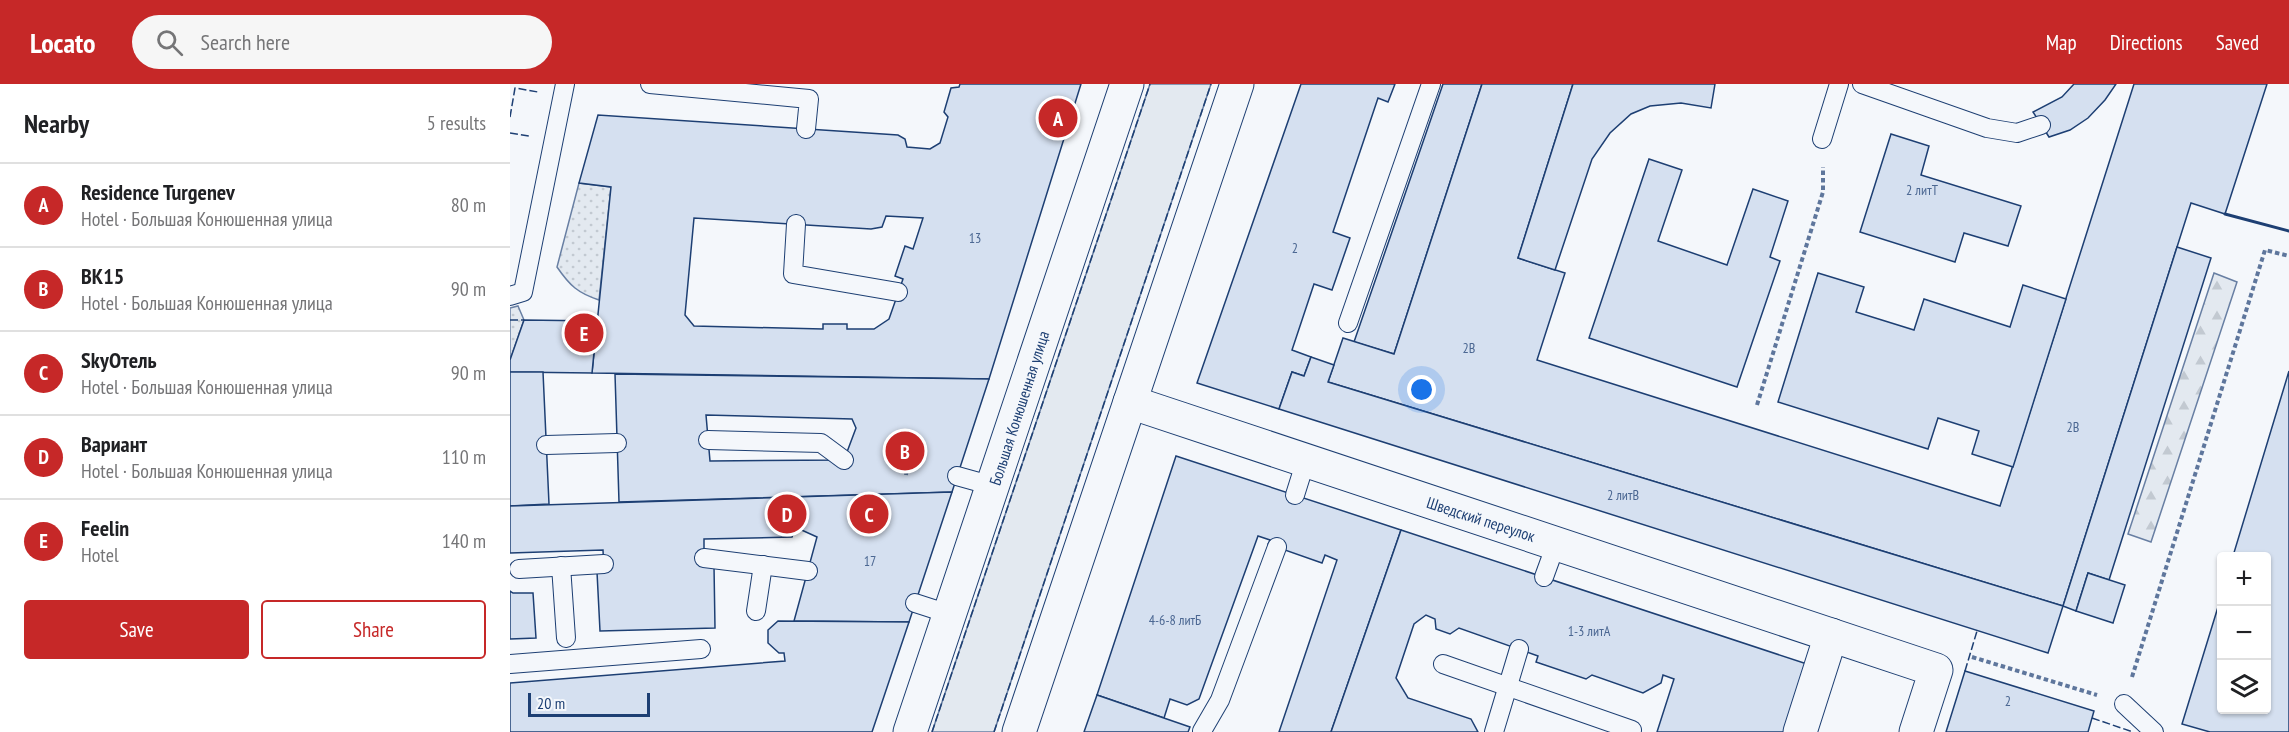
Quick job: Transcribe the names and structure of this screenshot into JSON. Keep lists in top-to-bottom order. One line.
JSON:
{"streets":{"main road":["Большая Конюшенная улица","Шведский переулок"]},"house_numbers":["2 литТ","13","2","2В","2В","2 литВ","17","4-6-8 литБ","1-3 литА","2"],"scale_bar":"20 m","page":{"header":"Locato","search":"Search here","nav":["Map","Directions","Saved"],"heading":["Nearby","5 results"],"pins":["A","E","B","C","D"],"list":[{"mark":"A","name":"Residence Turgenev","note":"Hotel · Большая Конюшенная улица","value":"80 m"},{"mark":"B","name":"BK15","note":"Hotel · Большая Конюшенная улица","value":"90 m"},{"mark":"C","name":"SkyОтель","note":"Hotel · Большая Конюшенная улица","value":"90 m"},{"mark":"D","name":"Вариант","note":"Hotel · Большая Конюшенная улица","value":"110 m"},{"mark":"E","name":"Feelin","note":"Hotel","value":"140 m"}],"map_buttons":["+","−"],"buttons":["Save","Share"],"scale":"20 m"}}
